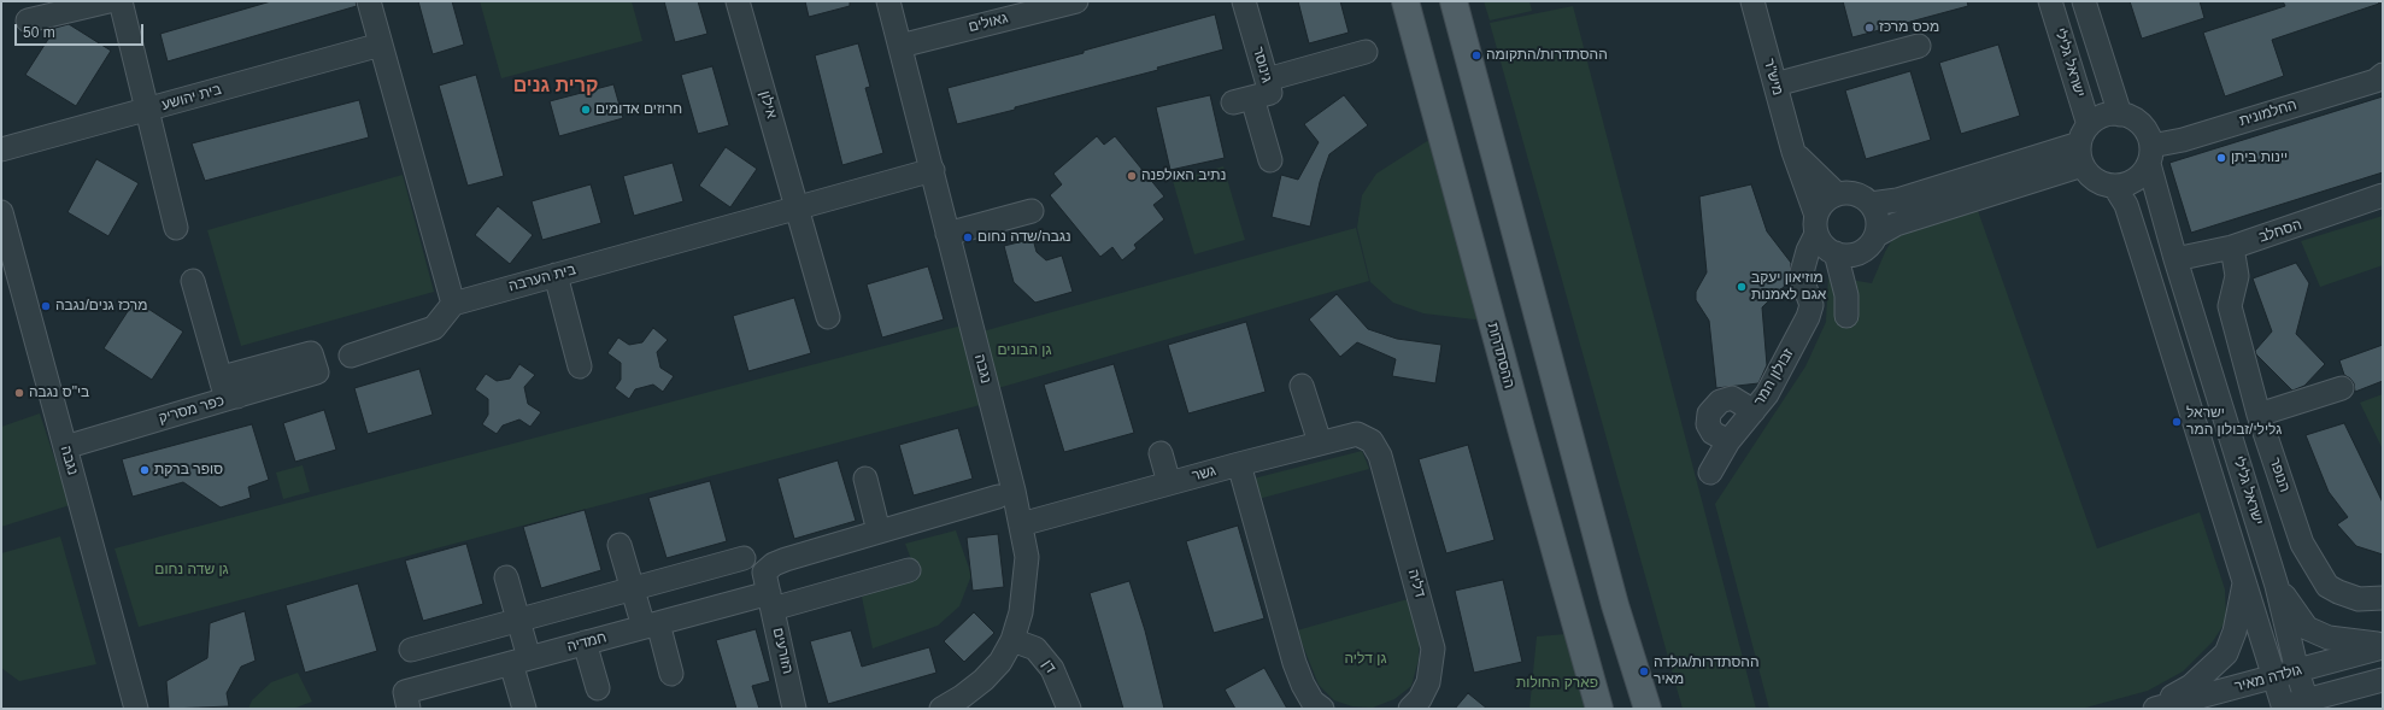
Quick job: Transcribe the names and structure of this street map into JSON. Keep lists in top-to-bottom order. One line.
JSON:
{"streets":{"main road":["ההסתדרות"],"street":["גאולים","ישראל גלילי","גינוסר","מיש\"ר","בית יהושע","אילון","החלמונית","הסחלב","בית הערבה","נגבה","זבולון המר","כפר מסריק","גשר","הנופר","דליה","חמדיה","הזורעים","דן","גולדה מאיר"]},"crossings":[["גאולים","נגבה"],["ישראל גלילי","החלמונית"],["ישראל גלילי","הסחלב"],["ישראל גלילי","גולדה מאיר"],["מיש\"ר","זבולון המר"],["אילון","בית הערבה"],["הסחלב","הנופר"],["בית הערבה","נגבה"],["נגבה","כפר מסריק"],["נגבה","גשר"],["נגבה","דן"],["גשר","דליה"],["חמדיה","הזורעים"]],"districts":["קרית גנים"],"parks":["גן הבונים","גן שדה נחום","גן דליה","פארק החולות"],"places":["מכס מרכז","ההסתדרות/התקומה","חרוזים אדומים","יינות ביתן","נתיב האולפנה","נגבה/שדה נחום","מוזיאון יעקב אגם לאמנות","מרכז גנים/נגבה","בי\"ס נגבה","ישראל גלילי/זבולון המר","סופר ברקת","ההסתדרות/גולדה מאיר"],"scale_bar":"50 m"}
